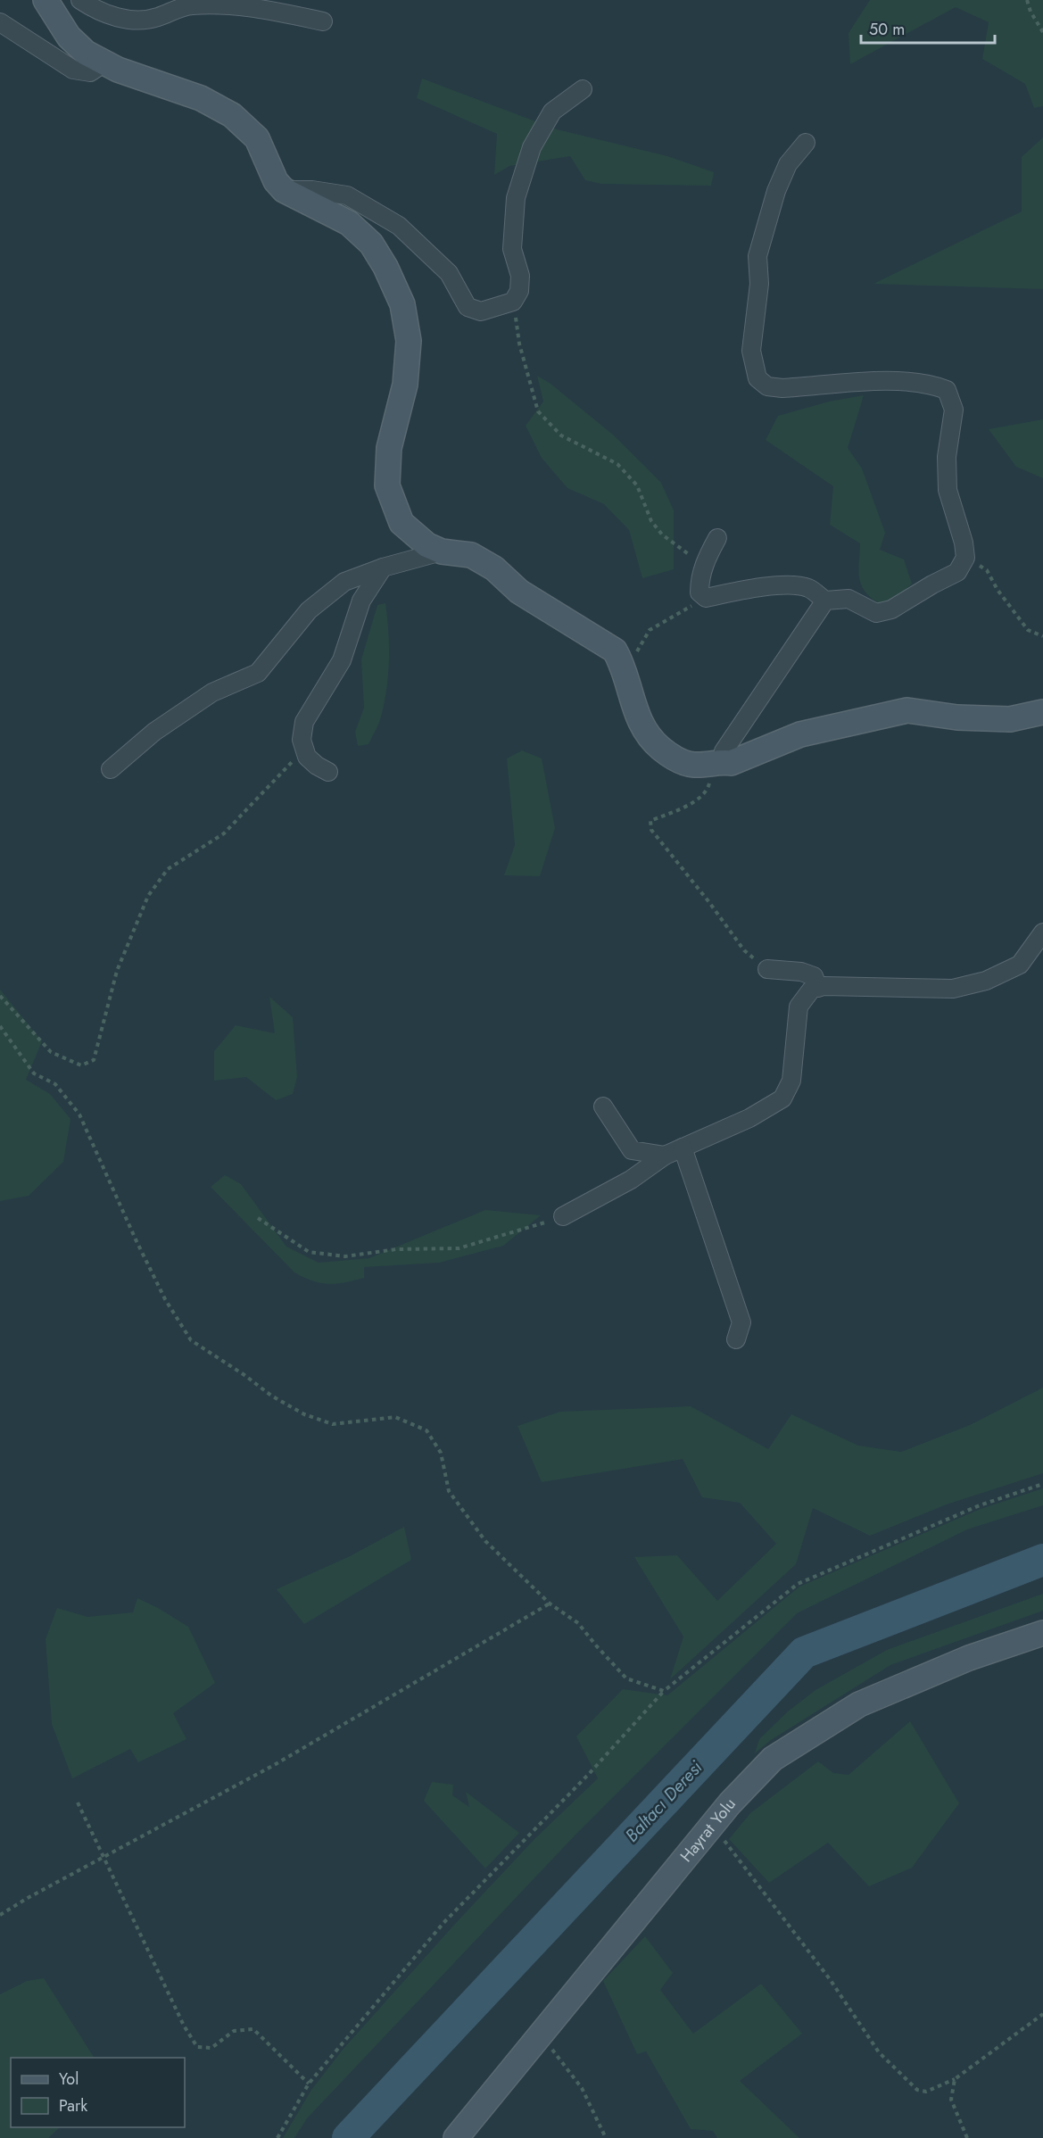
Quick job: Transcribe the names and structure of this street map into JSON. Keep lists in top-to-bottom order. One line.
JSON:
{"streets":{"street":["Hayrat Yolu"]},"water":["Baltacı Deresi"],"legend":["Yol","Park"],"scale_bar":"50 m"}
